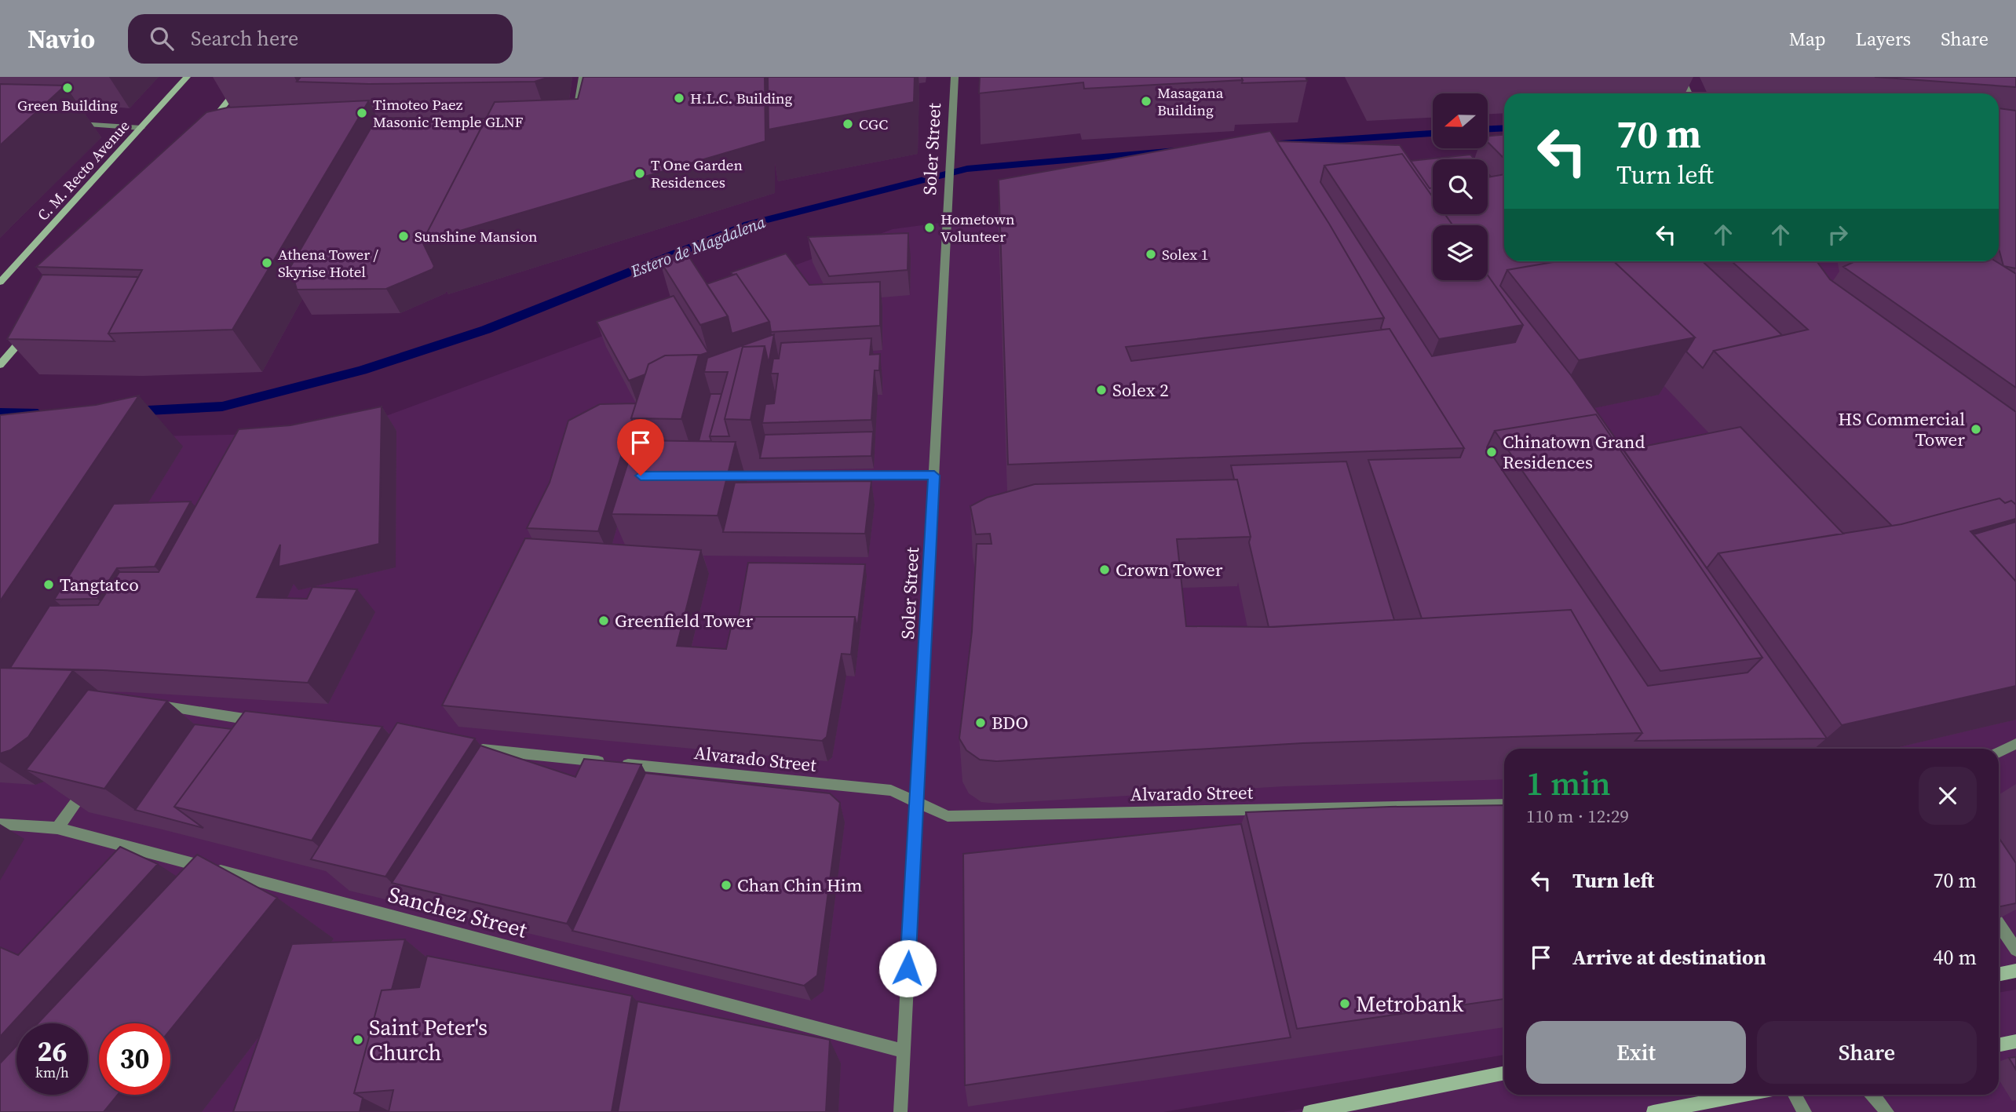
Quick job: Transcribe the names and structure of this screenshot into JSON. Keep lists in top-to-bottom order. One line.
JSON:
{"streets":{"main road":["C. M. Recto Avenue"],"street":["Soler Street","Alvarado Street","Sanchez Street"]},"crossings":[["Soler Street","Alvarado Street"],["Soler Street","Sanchez Street"]],"water":["Estero de Magdalena"],"places":["Green Building","H.L.C. Building","Masagana Building","Timoteo Paez Masonic Temple GLNF","CGC","T One Garden Residences","Hometown Volunteer","Sunshine Mansion","Solex 1","Athena Tower / Skyrise Hotel","Solex 2","HS Commercial Tower","Chinatown Grand Residences","Crown Tower","Tangtatco","Greenfield Tower","BDO","Chan Chin Him","Metrobank","Saint Peter's Church"],"north":"left","page":{"header":"Navio","search":"Search here","nav":["Map","Layers","Share"],"turn":["70 m","Turn left"],"heading":["1 min","110 m · 12:29"],"list":[{"name":"Turn left","value":"70 m"},{"name":"Arrive at destination","value":"40 m"}],"buttons":["Exit","Share"],"speed":"26 km/h","limit":"30"}}
